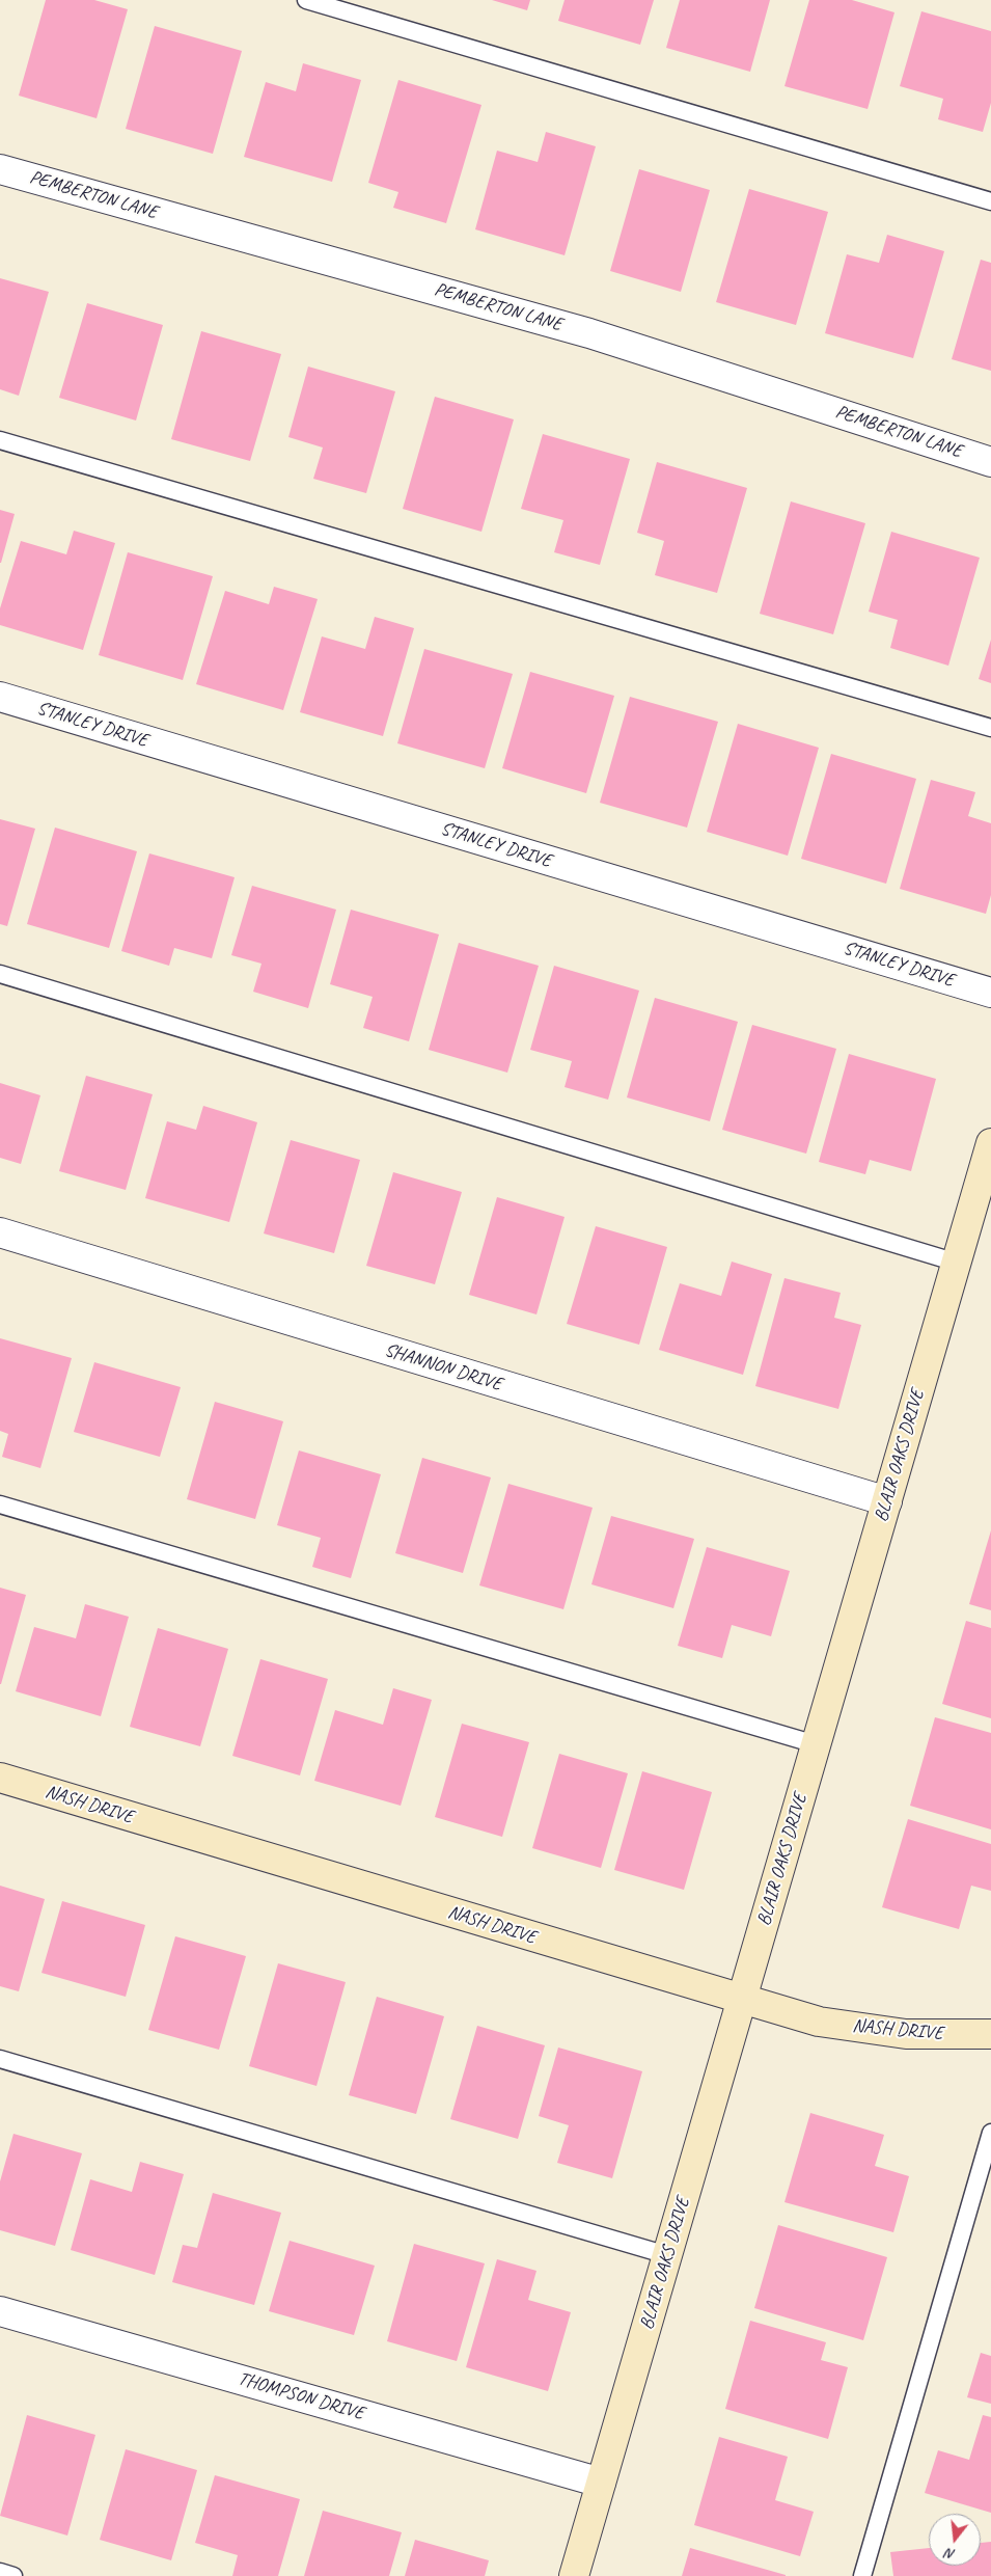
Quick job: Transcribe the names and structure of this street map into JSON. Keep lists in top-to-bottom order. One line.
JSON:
{"streets":{"street":["PEMBERTON LANE","STANLEY DRIVE","SHANNON DRIVE","BLAIR OAKS DRIVE","NASH DRIVE","THOMPSON DRIVE"]},"crossings":[["SHANNON DRIVE","BLAIR OAKS DRIVE"],["BLAIR OAKS DRIVE","NASH DRIVE"],["BLAIR OAKS DRIVE","THOMPSON DRIVE"]],"north":"bottom"}
